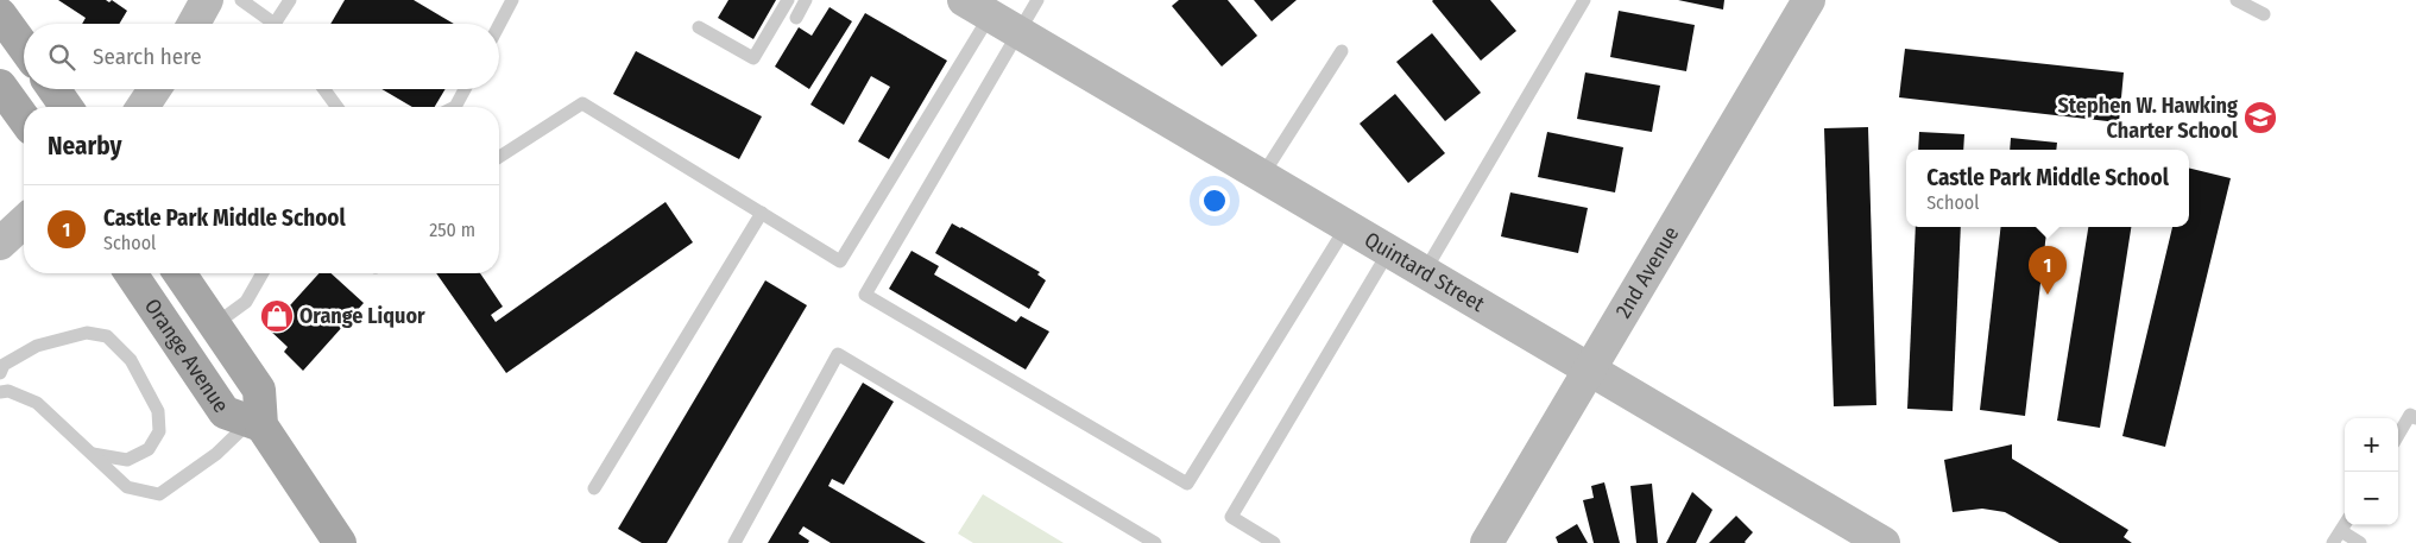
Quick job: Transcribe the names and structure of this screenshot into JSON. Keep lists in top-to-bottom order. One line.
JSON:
{"streets":{"main road":["Orange Avenue"],"street":["Quintard Street","2nd Avenue"]},"crossings":[["Quintard Street","2nd Avenue"]],"places":{"school or university":["Stephen W. Hawking Charter School"],"shop":["Orange Liquor"]},"page":{"search":"Search here","heading":"Nearby","popup":["Castle Park Middle School","School"],"list":[{"mark":"1","name":"Castle Park Middle School","note":"School","value":"250 m"}],"pins":"1","map_buttons":["+","−"]}}
